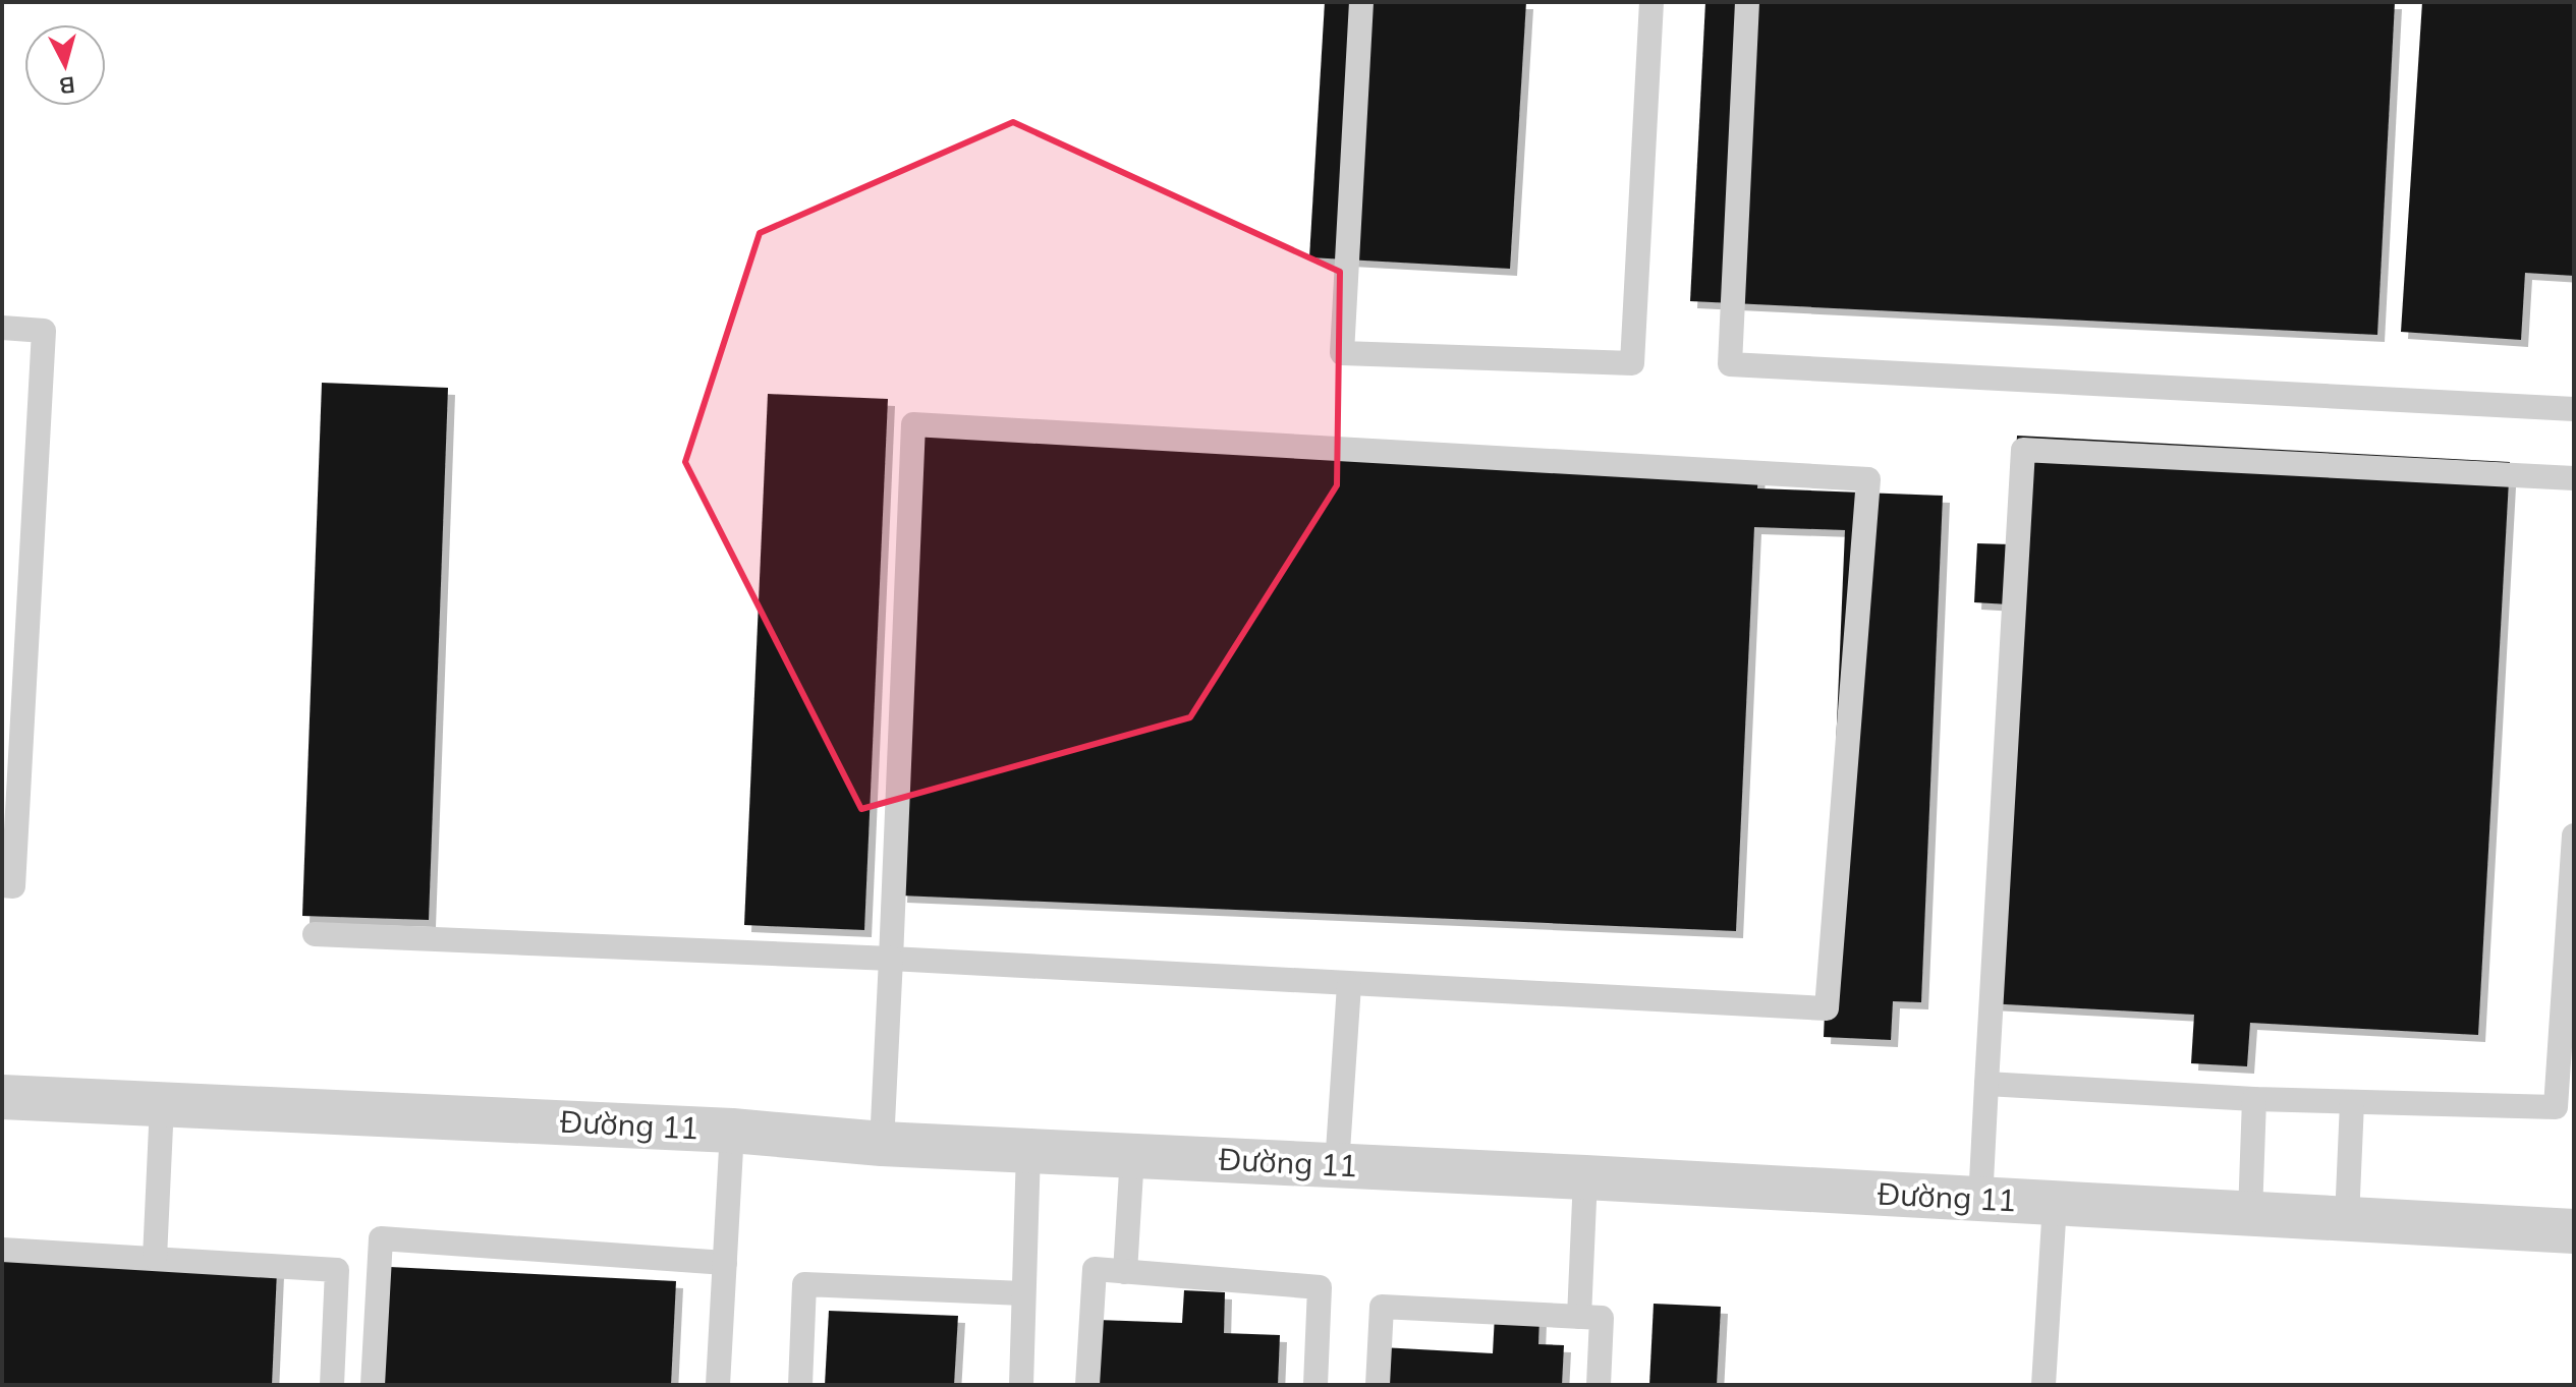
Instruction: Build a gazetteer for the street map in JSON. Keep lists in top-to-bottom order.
{
  "streets": {
    "street": ["Đường 11"]
  },
  "north": "bottom"
}
